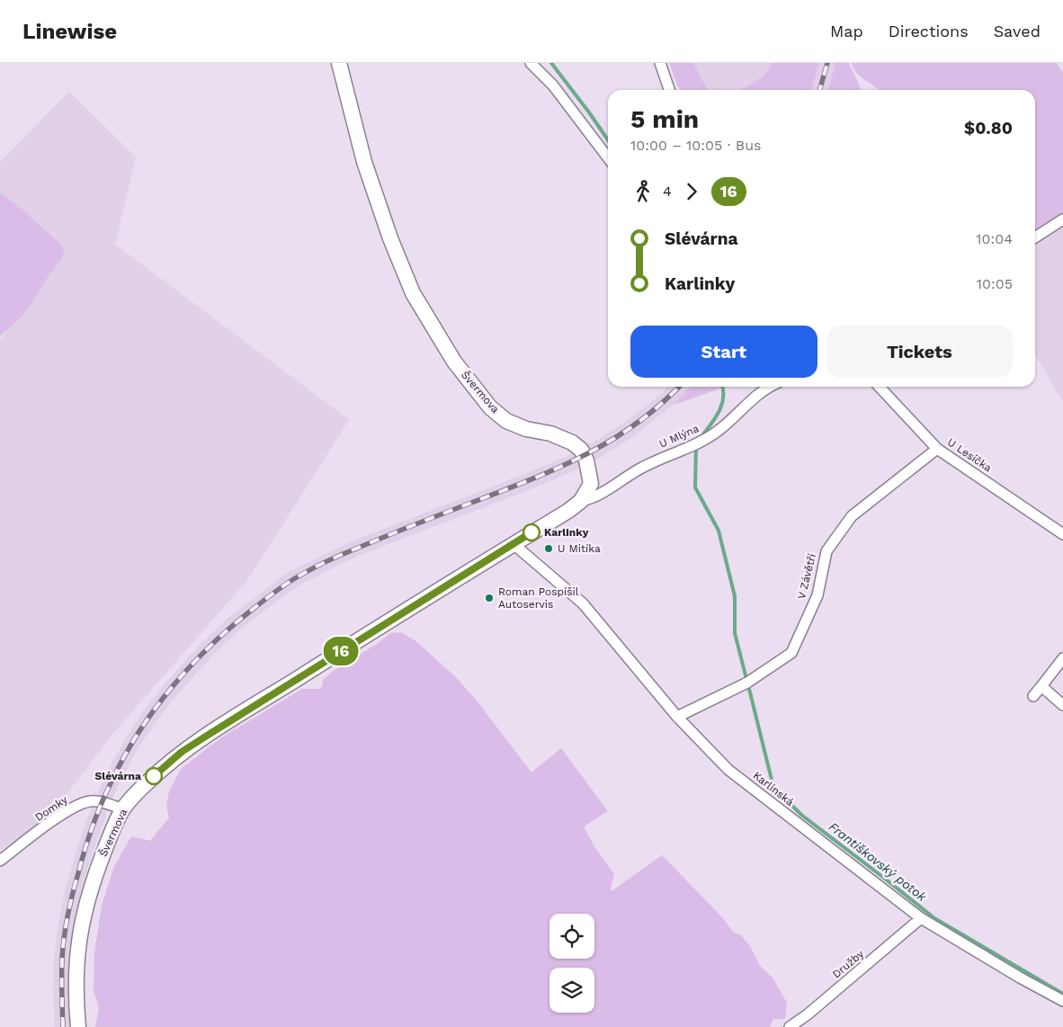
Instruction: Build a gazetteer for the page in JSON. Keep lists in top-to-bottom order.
{
  "streets": {
    "street": [
      "Švermova",
      "U Mlýna",
      "U Lesíčka",
      "V Závětří",
      "Karlinská",
      "Domky",
      "Družby"
    ]
  },
  "crossings": [
    ["Švermova", "U Mlýna"],
    ["Švermova", "Karlinská"],
    ["Švermova", "Domky"],
    ["U Lesíčka", "V Závětří"],
    ["V Závětří", "Karlinská"],
    ["Karlinská", "Družby"]
  ],
  "water": ["Františkovský potok"],
  "places": [
    "Karlinky",
    "U Mitíka",
    "Roman Pospíšil Autoservis",
    "Slévárna"
  ],
  "lines": ["bus line 16"],
  "page": {
    "header": "Linewise",
    "nav": ["Map", "Directions", "Saved"],
    "on_map": "16",
    "heading": ["5 min", "10:00 – 10:05 · Bus", "$0.80"],
    "legs": ["4", "16"],
    "list": [
      {
        "name": "Slévárna",
        "value": "10:04"
      },
      {
        "name": "Karlinky",
        "value": "10:05"
      }
    ],
    "buttons": ["Start", "Tickets"]
  }
}
